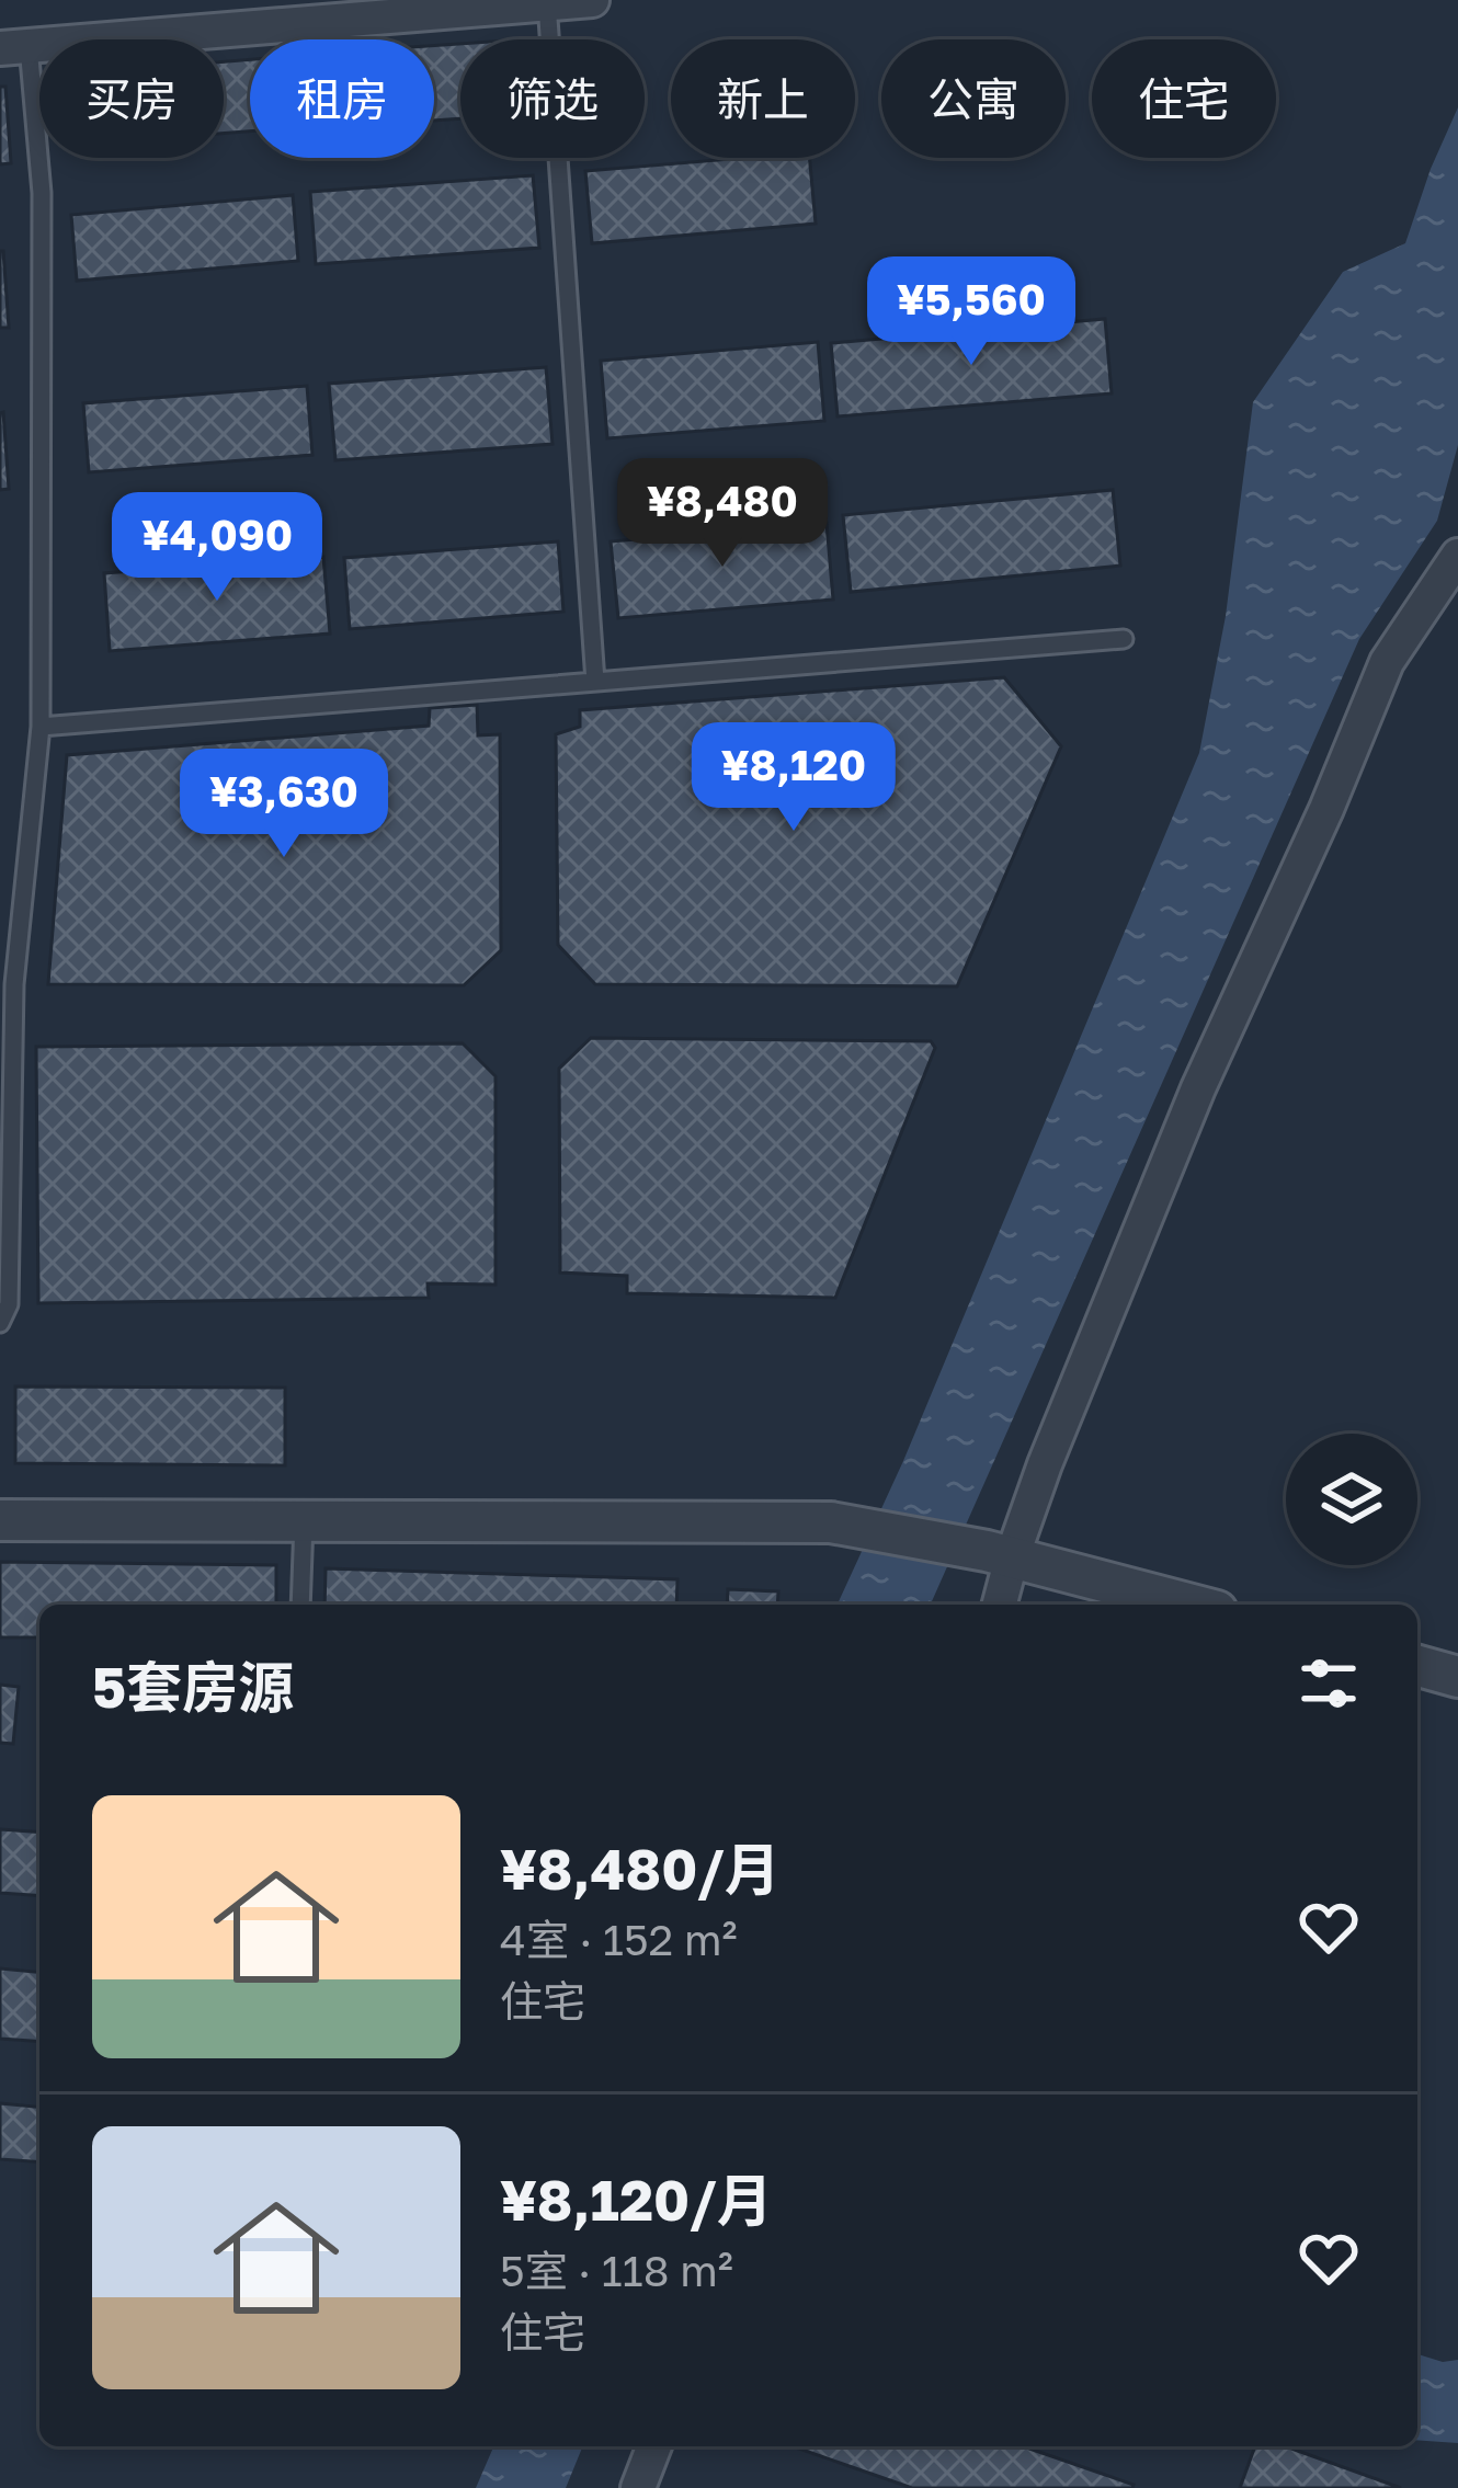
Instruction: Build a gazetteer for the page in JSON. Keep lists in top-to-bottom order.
{
  "page": {
    "chip": [
      "买房",
      "租房",
      "筛选",
      "新上",
      "公寓",
      "住宅"
    ],
    "price": [
      "¥5,560",
      "¥8,480",
      "¥4,090",
      "¥8,120",
      "¥3,630"
    ],
    "heading": "5套房源",
    "list": [
      {
        "name": "¥8,480/月",
        "note": "4室 · 152 m² · 住宅"
      },
      {
        "name": "¥8,120/月",
        "note": "5室 · 118 m² · 住宅"
      }
    ]
  }
}
